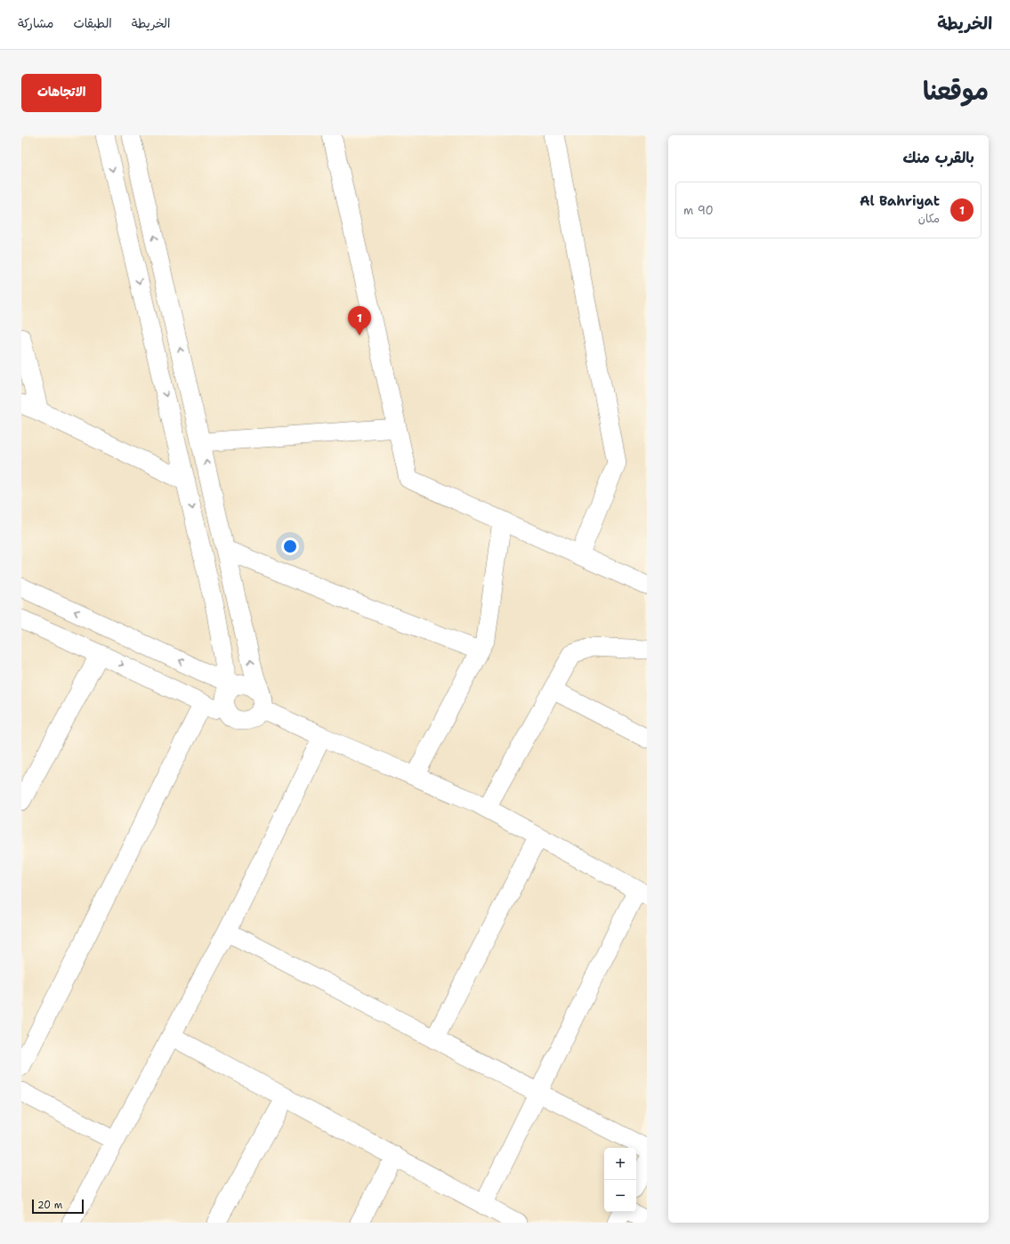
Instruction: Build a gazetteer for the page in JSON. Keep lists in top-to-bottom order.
{
  "scale_bar": "20 m",
  "page": {
    "header": "الخريطة",
    "nav": ["الخريطة", "الطبقات", "مشاركة"],
    "title": "موقعنا",
    "buttons": "الاتجاهات",
    "heading": "بالقرب منك",
    "list": [
      {
        "mark": "1",
        "name": "Al Bahriyat",
        "note": "مكان",
        "value": "90 m"
      }
    ],
    "pins": "1",
    "map_buttons": ["+", "−"],
    "scale": "20 m"
  }
}
